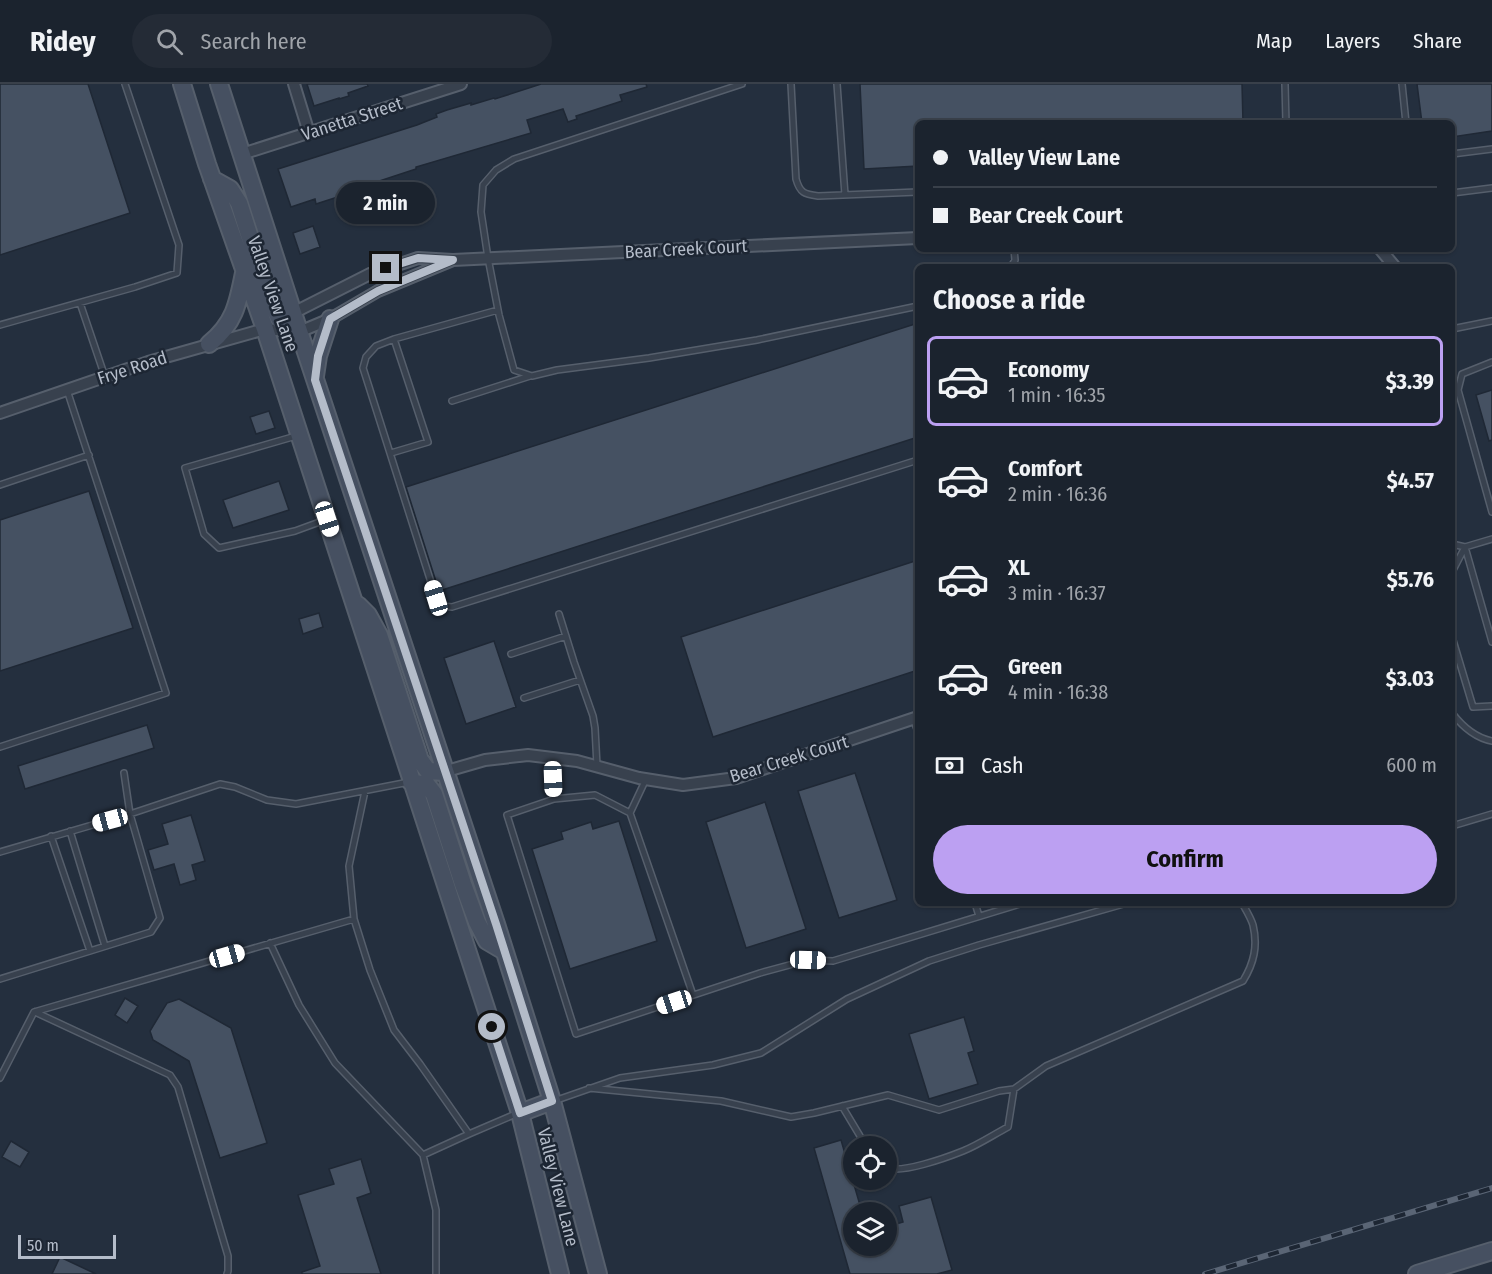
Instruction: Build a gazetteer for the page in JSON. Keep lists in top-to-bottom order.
{
  "streets": {
    "main road": ["Valley View Lane"],
    "street": ["Vanetta Street", "Bear Creek Court", "Frye Road"]
  },
  "crossings": [
    ["Vanetta Street", "Valley View Lane"],
    ["Bear Creek Court", "Valley View Lane"],
    ["Bear Creek Court", "Frye Road"],
    ["Valley View Lane", "Frye Road"]
  ],
  "scale_bar": "50 m",
  "page": {
    "header": "Ridey",
    "search": "Search here",
    "nav": ["Map", "Layers", "Share"],
    "banner": ["Valley View Lane", "Bear Creek Court"],
    "bubble": "2 min",
    "heading": "Choose a ride",
    "list": [
      {
        "name": "Economy",
        "note": "1 min · 16:35",
        "value": "$3.39"
      },
      {
        "name": "Comfort",
        "note": "2 min · 16:36",
        "value": "$4.57"
      },
      {
        "name": "XL",
        "note": "3 min · 16:37",
        "value": "$5.76"
      },
      {
        "name": "Green",
        "note": "4 min · 16:38",
        "value": "$3.03"
      }
    ],
    "pay": ["Cash", "600 m"],
    "buttons": "Confirm",
    "scale": "50 m"
  }
}
